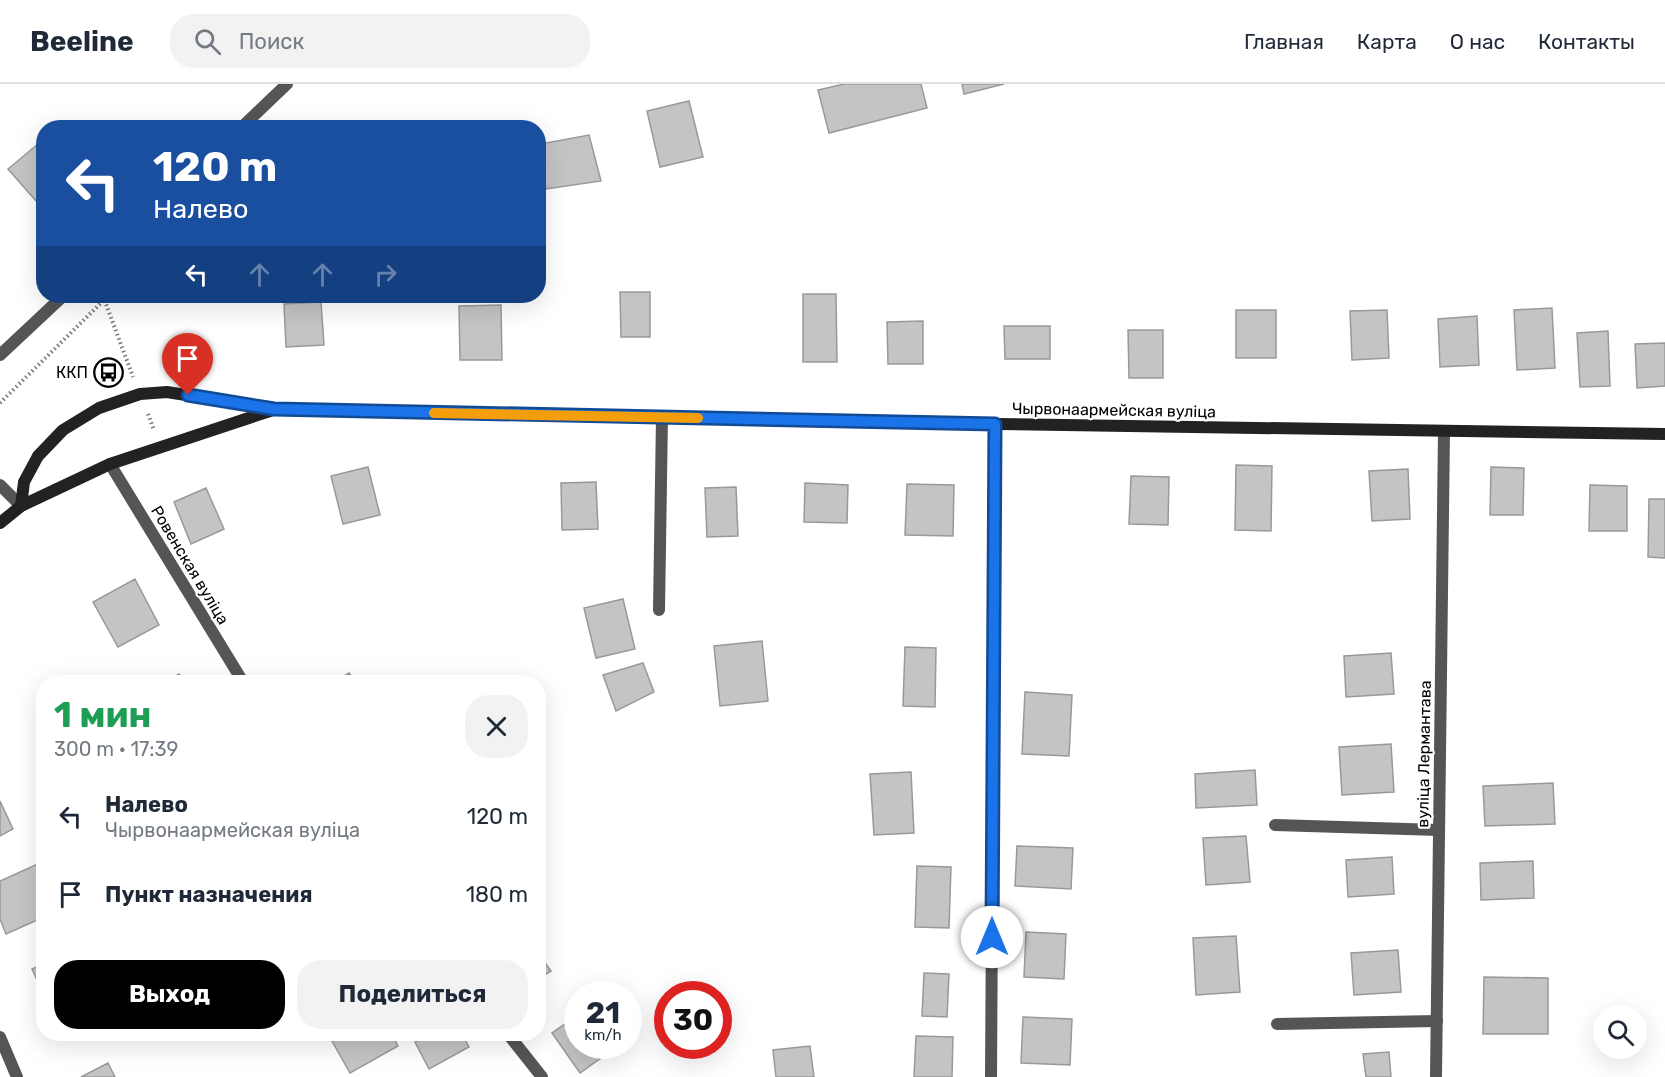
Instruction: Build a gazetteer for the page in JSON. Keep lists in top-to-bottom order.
{
  "streets": {
    "main road": ["Чырвонаармейская вуліца"],
    "street": ["Ровенская вуліца", "вуліца Лермантава"]
  },
  "crossings": [
    ["Чырвонаармейская вуліца", "Ровенская вуліца"],
    ["Чырвонаармейская вуліца", "вуліца Лермантава"]
  ],
  "places": {
    "bus stop": ["ККП"]
  },
  "page": {
    "header": "Beeline",
    "search": "Поиск",
    "nav": [
      "Главная",
      "Карта",
      "О нас",
      "Контакты"
    ],
    "turn": ["120 m", "Налево"],
    "heading": ["1 мин", "300 m · 17:39"],
    "list": [
      {
        "name": "Налево",
        "note": "Чырвонаармейская вуліца",
        "value": "120 m"
      },
      {
        "name": "Пункт назначения",
        "value": "180 m"
      }
    ],
    "buttons": ["Выход", "Поделиться"],
    "speed": "21 km/h",
    "limit": "30"
  }
}
